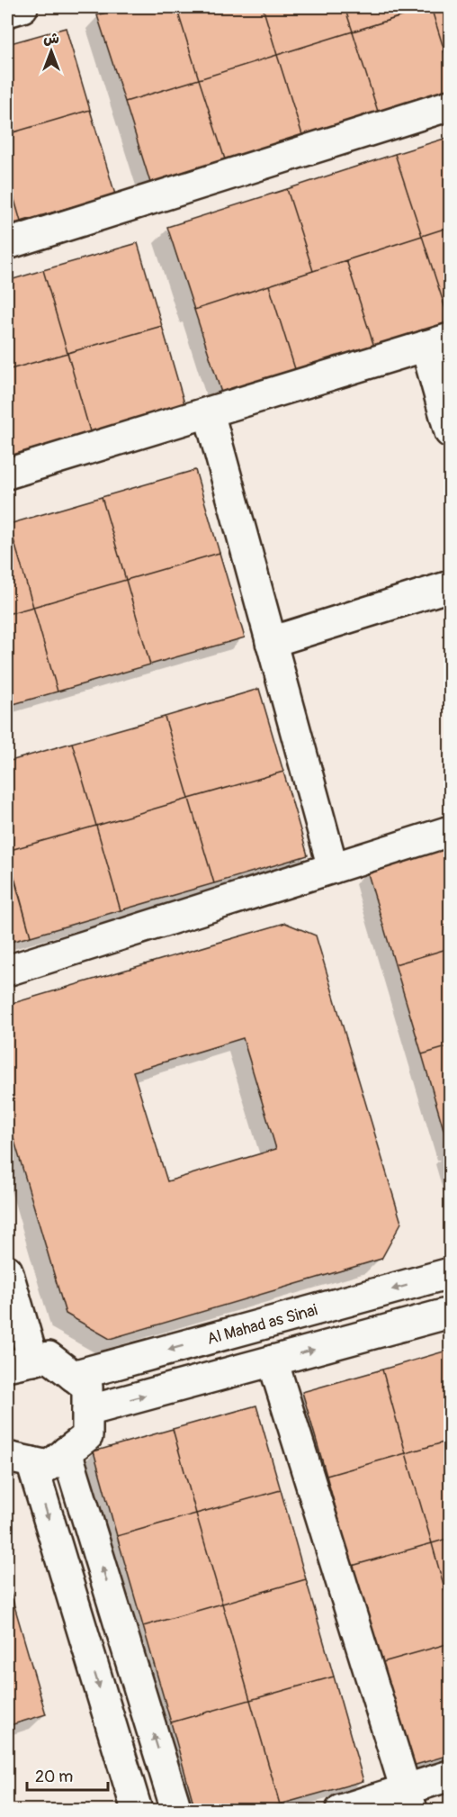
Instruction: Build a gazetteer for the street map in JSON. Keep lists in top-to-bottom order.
{
  "streets": {
    "street": ["Al Mahad as Sinai"]
  },
  "scale_bar": "20 m",
  "north": "top"
}
